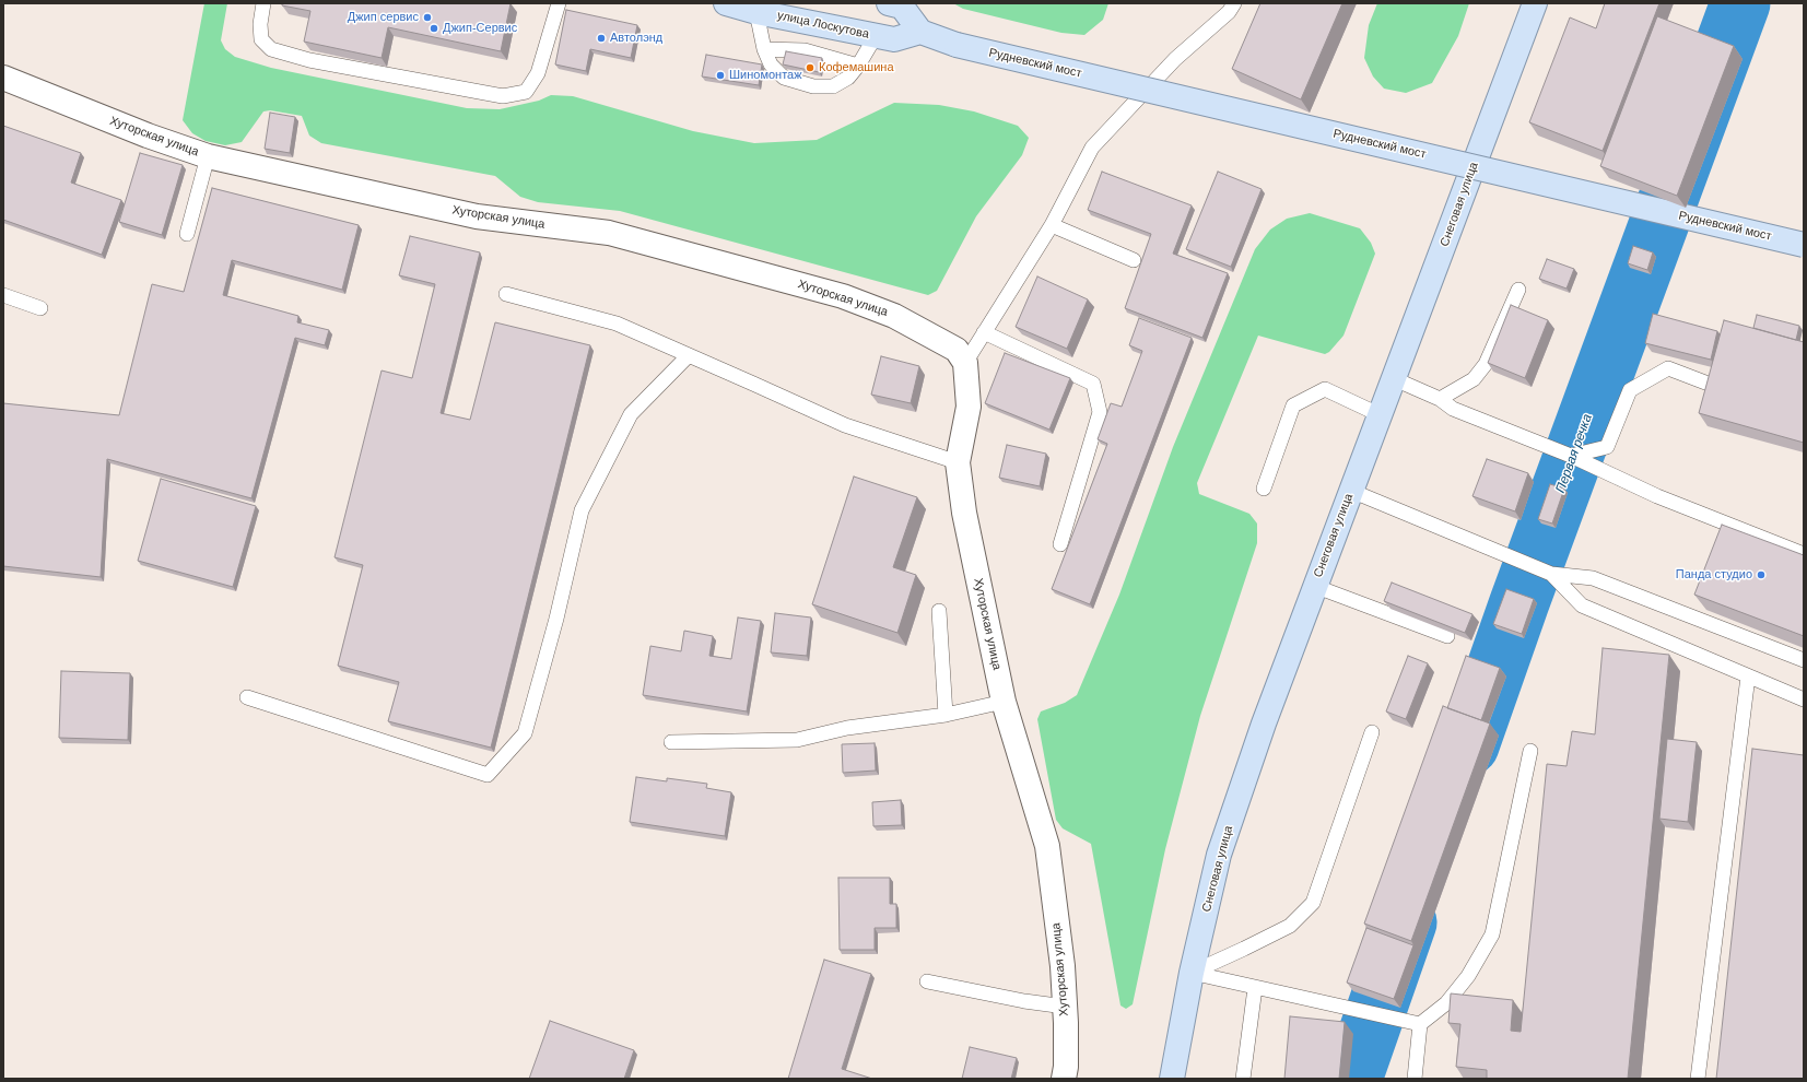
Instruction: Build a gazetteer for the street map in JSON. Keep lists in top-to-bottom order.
{
  "streets": {
    "main road": ["улица Лоскутова", "Рудневский мост", "Снеговая улица"],
    "street": ["Хуторская улица"]
  },
  "crossings": [
    ["улица Лоскутова", "Рудневский мост"]
  ],
  "water": ["Первая речка"],
  "places": [
    "Джип сервис",
    "Джип-Сервис",
    "Автолэнд",
    "Кофемашина",
    "Шиномонтаж",
    "Панда студио"
  ]
}
